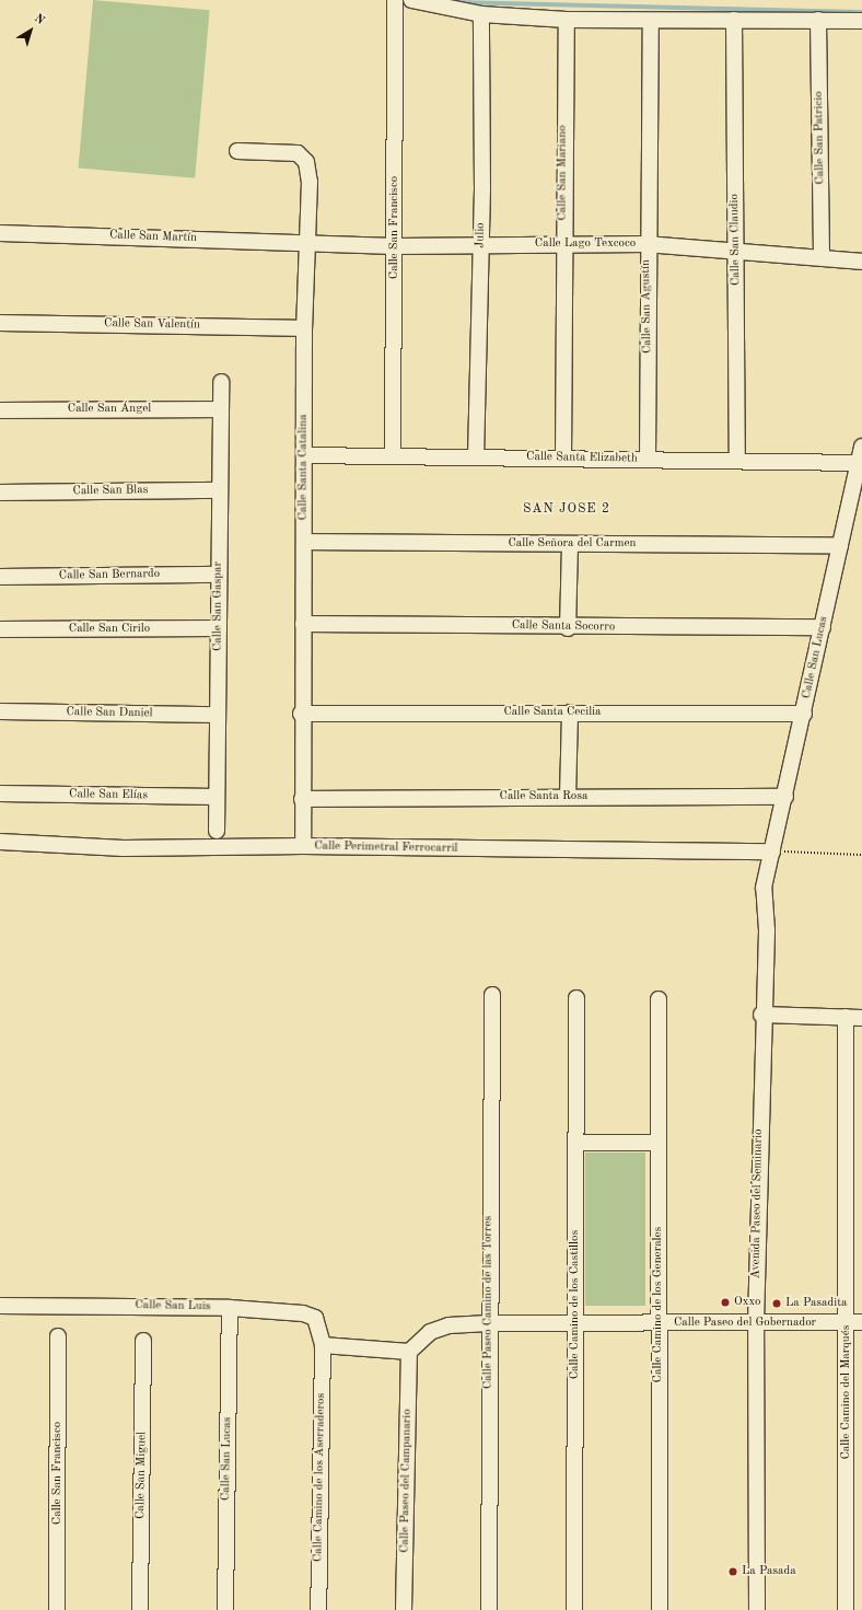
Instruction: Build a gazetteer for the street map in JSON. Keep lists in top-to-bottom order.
{
  "streets": {
    "street": [
      "Calle San Patricio",
      "Calle San Mariano",
      "Calle San Francisco",
      "Julio",
      "Calle San Martín",
      "Calle San Claudio",
      "Calle Lago Texcoco",
      "Calle San Agustín",
      "Calle San Valentín",
      "Calle San Ángel",
      "Calle Santa Elizabeth",
      "Calle Santa Catalina",
      "Calle San Blas",
      "Calle Señora del Carmen",
      "Calle San Bernardo",
      "Calle San Gaspar",
      "Calle Santa Socorro",
      "Calle San Cirilo",
      "Calle San Lucas",
      "Calle Santa Cecilia",
      "Calle San Daniel",
      "Calle San Elías",
      "Calle Santa Rosa",
      "Calle Perimetral Ferrocarril",
      "Avenida Paseo del Seminario",
      "Calle Paseo Camino de las Torres",
      "Calle Camino de los Castillos",
      "Calle Camino de los Generales",
      "Calle San Luis",
      "Calle Paseo del Gobernador",
      "Calle Camino del Marqués",
      "Calle San Miguel",
      "Calle Camino de los Aserraderos",
      "Calle Paseo del Campanario"
    ]
  },
  "crossings": [
    ["Calle San Patricio", "Calle Lago Texcoco"],
    ["Calle San Mariano", "Calle Lago Texcoco"],
    ["Calle San Mariano", "Calle Santa Elizabeth"],
    ["Calle San Francisco", "Calle Lago Texcoco"],
    ["Calle San Francisco", "Calle Santa Elizabeth"],
    ["Julio", "Calle Lago Texcoco"],
    ["Julio", "Calle Santa Elizabeth"],
    ["Calle San Martín", "Calle Lago Texcoco"],
    ["Calle San Martín", "Calle Santa Catalina"],
    ["Calle San Claudio", "Calle Lago Texcoco"],
    ["Calle San Claudio", "Calle Santa Elizabeth"],
    ["Calle Lago Texcoco", "Calle San Agustín"],
    ["Calle Lago Texcoco", "Calle Santa Catalina"],
    ["Calle San Agustín", "Calle Santa Elizabeth"],
    ["Calle San Valentín", "Calle Santa Catalina"],
    ["Calle San Ángel", "Calle San Gaspar"],
    ["Calle Santa Elizabeth", "Calle Santa Catalina"],
    ["Calle Santa Elizabeth", "Calle San Lucas"],
    ["Calle Santa Catalina", "Calle Señora del Carmen"],
    ["Calle Santa Catalina", "Calle Santa Socorro"],
    ["Calle Santa Catalina", "Calle Santa Cecilia"],
    ["Calle Santa Catalina", "Calle Santa Rosa"],
    ["Calle Santa Catalina", "Calle Perimetral Ferrocarril"],
    ["Calle San Blas", "Calle San Gaspar"],
    ["Calle Señora del Carmen", "Calle San Lucas"],
    ["Calle San Bernardo", "Calle San Gaspar"],
    ["Calle San Gaspar", "Calle San Cirilo"],
    ["Calle San Gaspar", "Calle San Daniel"],
    ["Calle San Gaspar", "Calle San Elías"],
    ["Calle Santa Socorro", "Calle San Lucas"],
    ["Calle San Lucas", "Calle Santa Cecilia"],
    ["Calle San Lucas", "Calle Santa Rosa"],
    ["Calle San Lucas", "Calle Perimetral Ferrocarril"],
    ["Calle San Lucas", "Avenida Paseo del Seminario"],
    ["Calle San Lucas", "Calle San Luis"],
    ["Calle Perimetral Ferrocarril", "Avenida Paseo del Seminario"],
    ["Avenida Paseo del Seminario", "Calle Paseo del Gobernador"],
    ["Calle Paseo Camino de las Torres", "Calle Paseo del Gobernador"],
    ["Calle Camino de los Castillos", "Calle Paseo del Gobernador"],
    ["Calle Camino de los Generales", "Calle Paseo del Gobernador"],
    ["Calle San Luis", "Calle Camino de los Aserraderos"],
    ["Calle Paseo del Gobernador", "Calle Camino del Marqués"],
    ["Calle Paseo del Gobernador", "Calle Paseo del Campanario"]
  ],
  "districts": ["SAN JOSE 2"],
  "places": ["Oxxo", "La Pasadita", "La Pasada"],
  "north": "top right"
}
